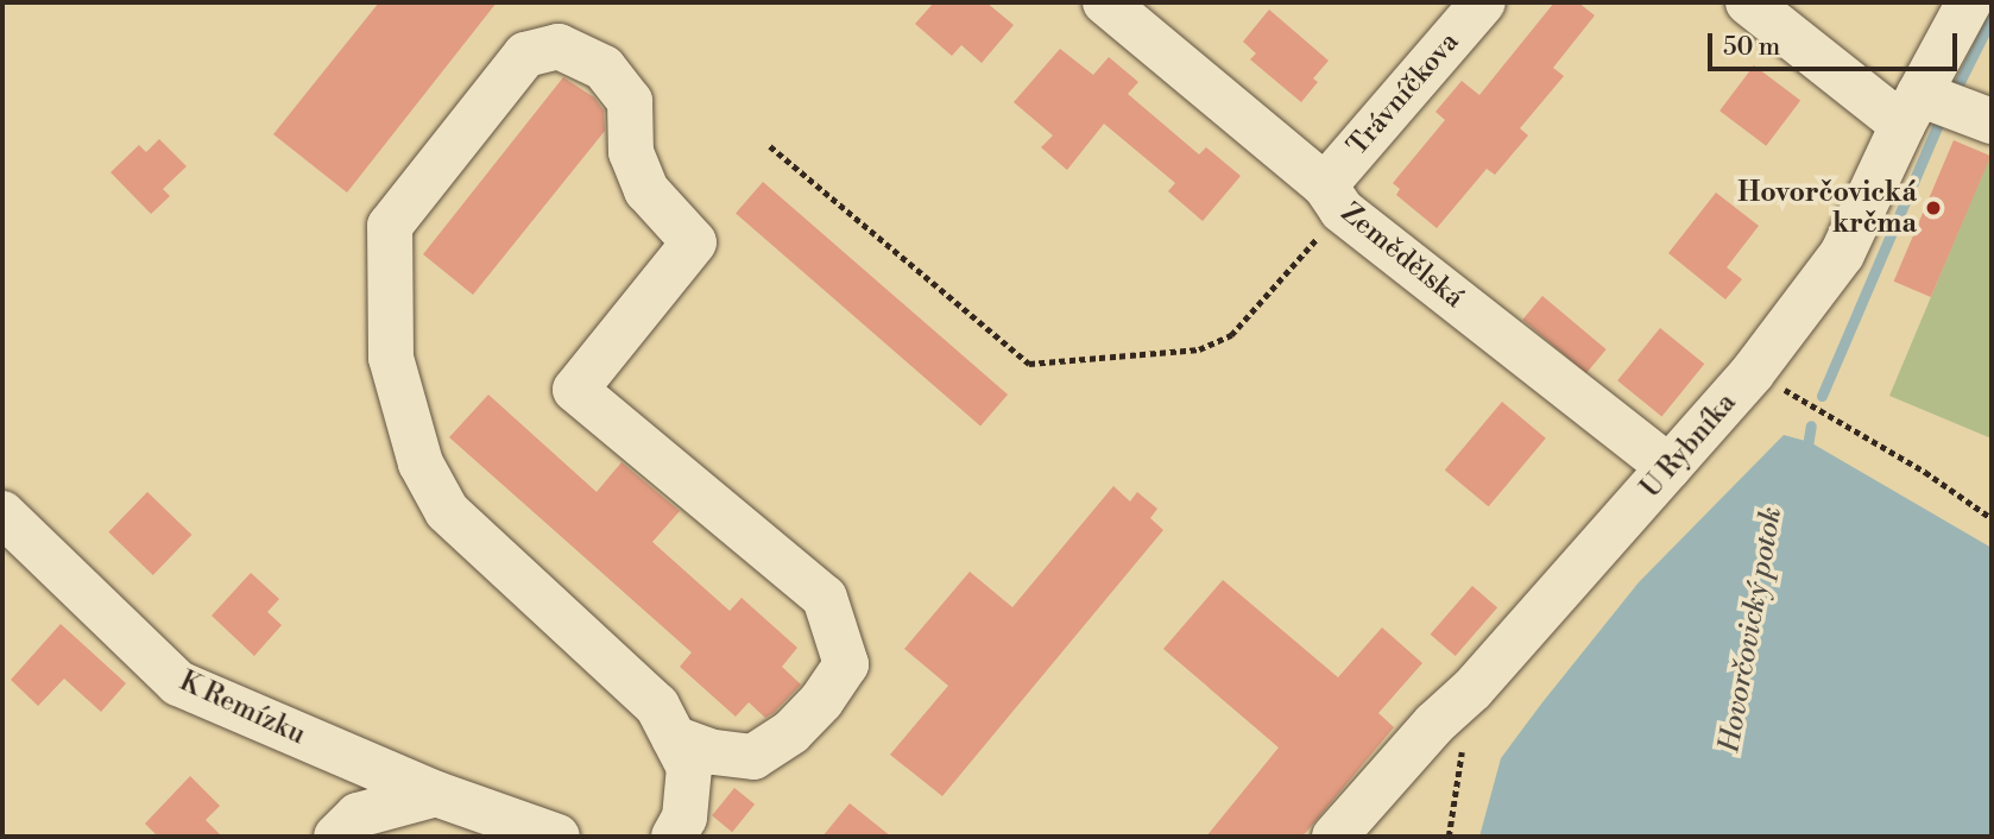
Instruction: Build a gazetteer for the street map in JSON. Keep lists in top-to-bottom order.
{
  "streets": {
    "street": [
      "Trávníčkova",
      "Zemědělská",
      "U Rybníka",
      "K Remízku"
    ]
  },
  "crossings": [
    ["Trávníčkova", "Zemědělská"],
    ["Zemědělská", "U Rybníka"]
  ],
  "water": ["Hovorčovický potok"],
  "places": ["Hovorčovická krčma"],
  "scale_bar": "50 m"
}
